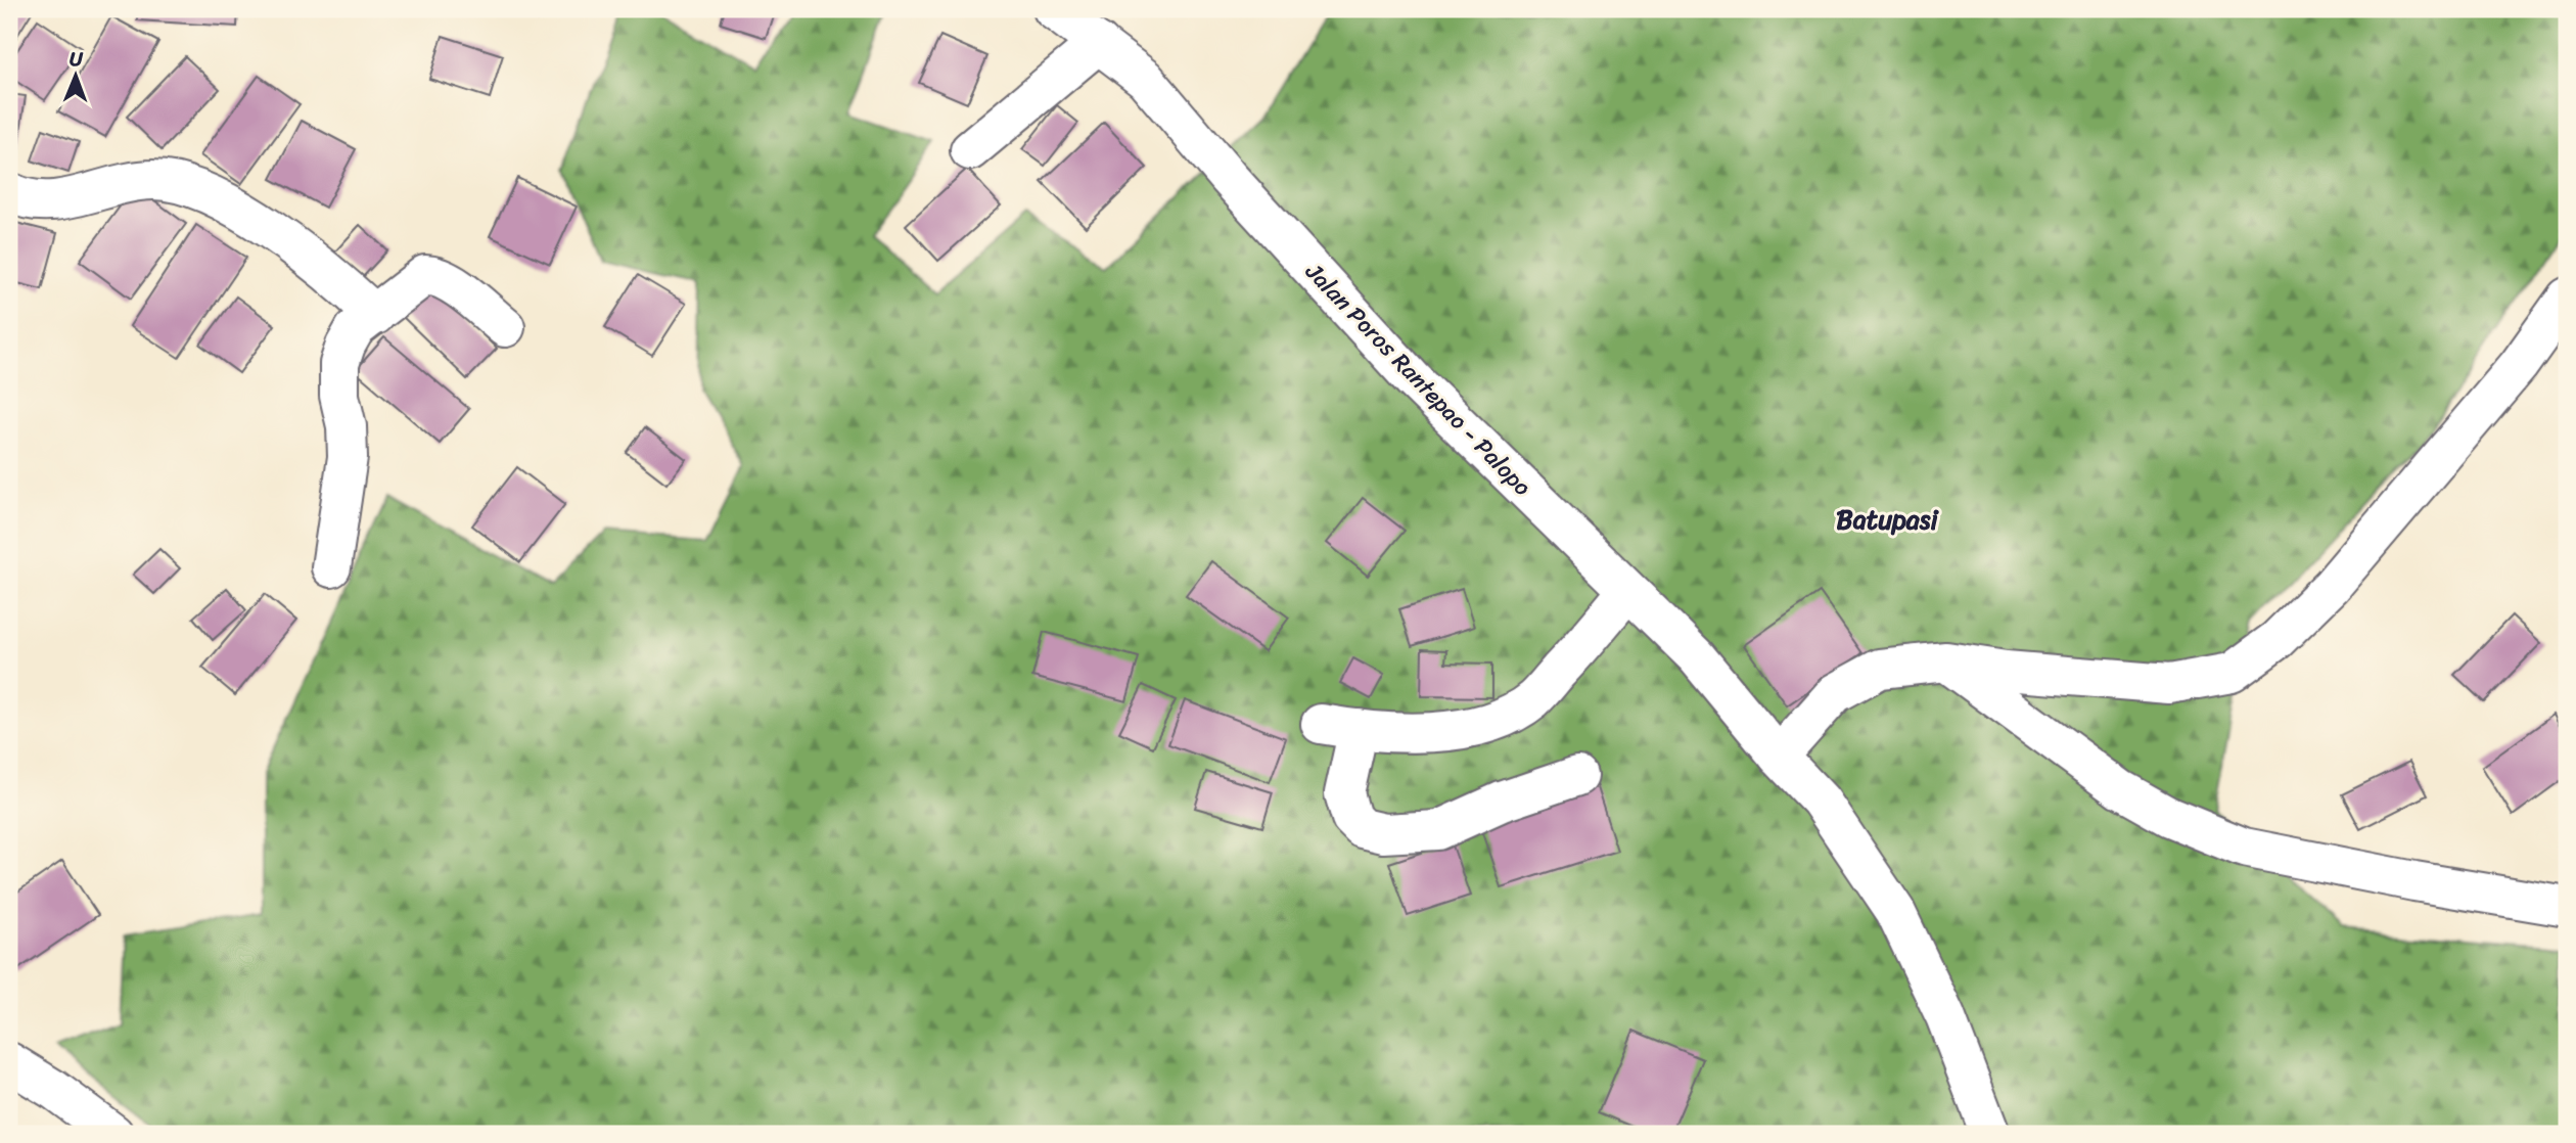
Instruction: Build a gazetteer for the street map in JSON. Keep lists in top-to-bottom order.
{
  "streets": {
    "main road": ["Jalan Poros Rantepao - Palopo"]
  },
  "districts": ["Batupasi"],
  "north": "top"
}
